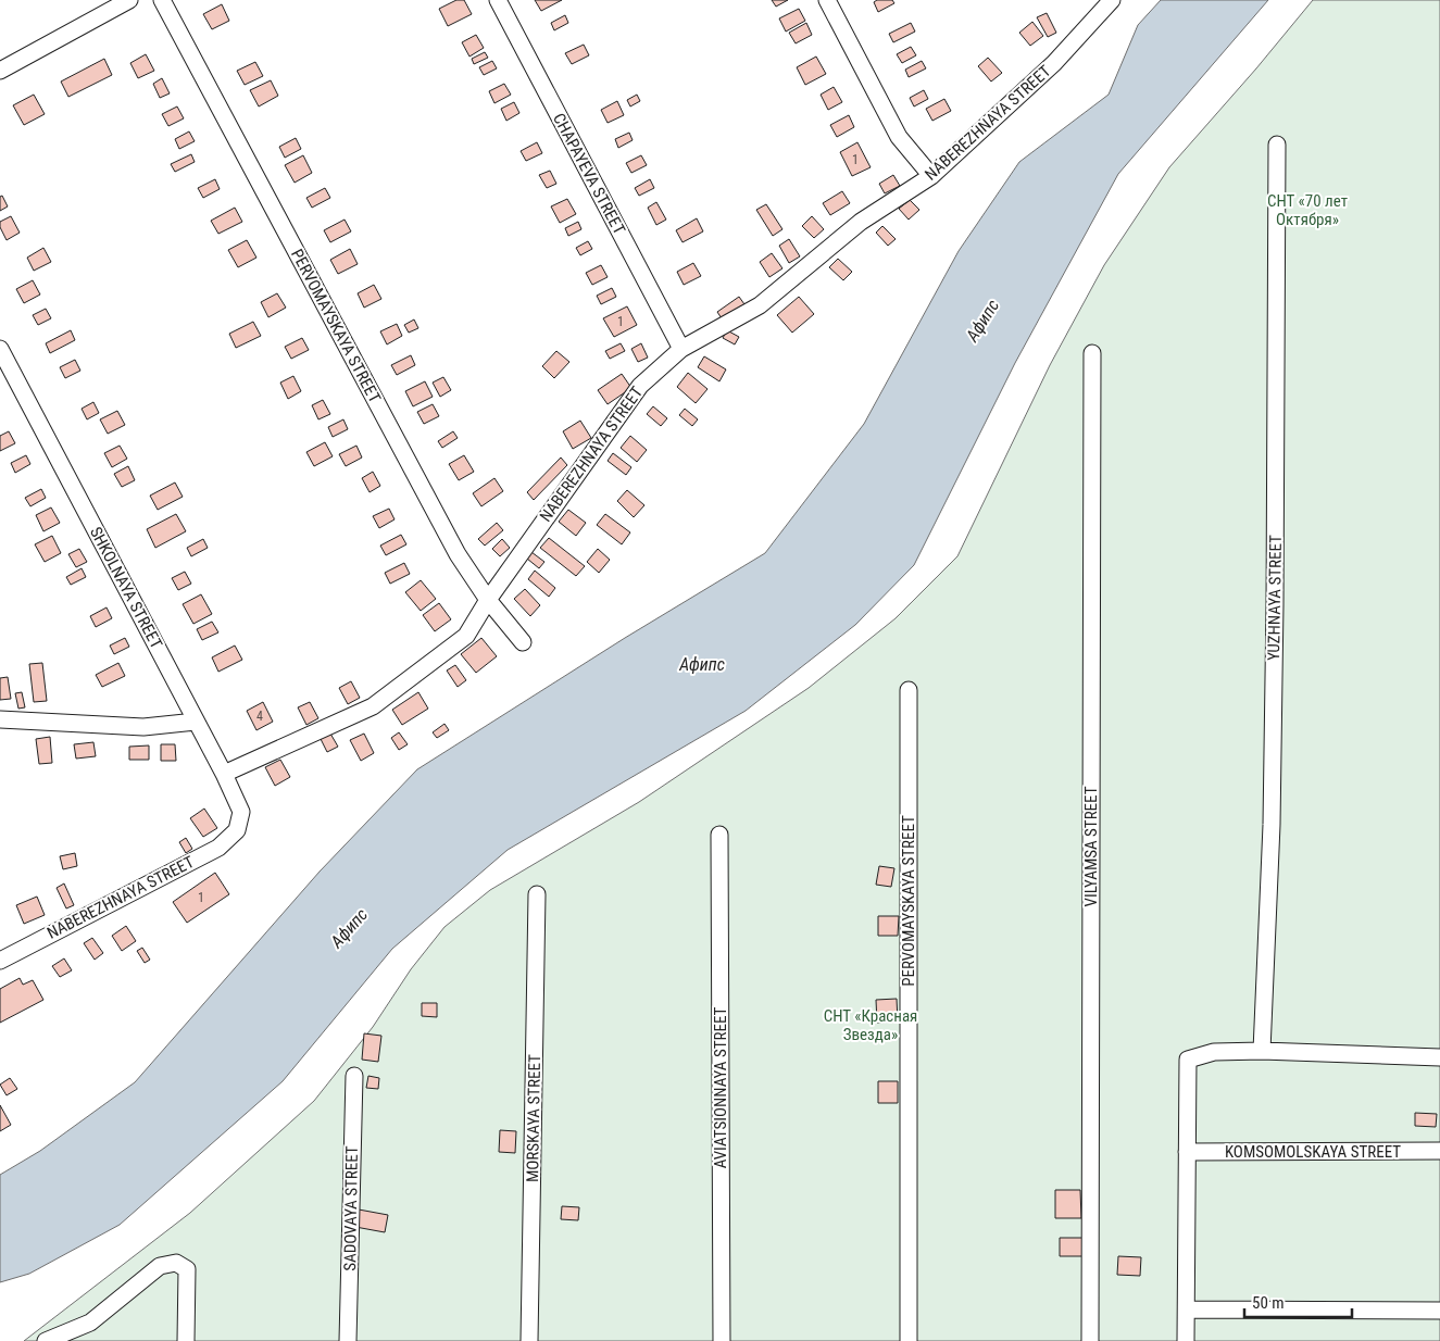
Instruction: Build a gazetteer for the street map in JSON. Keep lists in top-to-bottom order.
{
  "streets": {
    "street": [
      "NABEREZHNAYA STREET",
      "CHAPAYEVA STREET",
      "PERVOMAYSKAYA STREET",
      "SHKOLNAYA STREET",
      "YUZHNAYA STREET",
      "VILYAMSA STREET",
      "AVIATSIONNAYA STREET",
      "MORSKAYA STREET",
      "KOMSOMOLSKAYA STREET",
      "SADOVAYA STREET"
    ]
  },
  "crossings": [
    ["NABEREZHNAYA STREET", "CHAPAYEVA STREET"],
    ["NABEREZHNAYA STREET", "PERVOMAYSKAYA STREET"],
    ["NABEREZHNAYA STREET", "SHKOLNAYA STREET"]
  ],
  "water": ["Афипс"],
  "parks": ["СНТ «70 лет Октября»", "СНТ «Красная Звезда»"],
  "house_numbers": [
    "1",
    "1",
    "4",
    "1"
  ],
  "scale_bar": "50 m"
}
